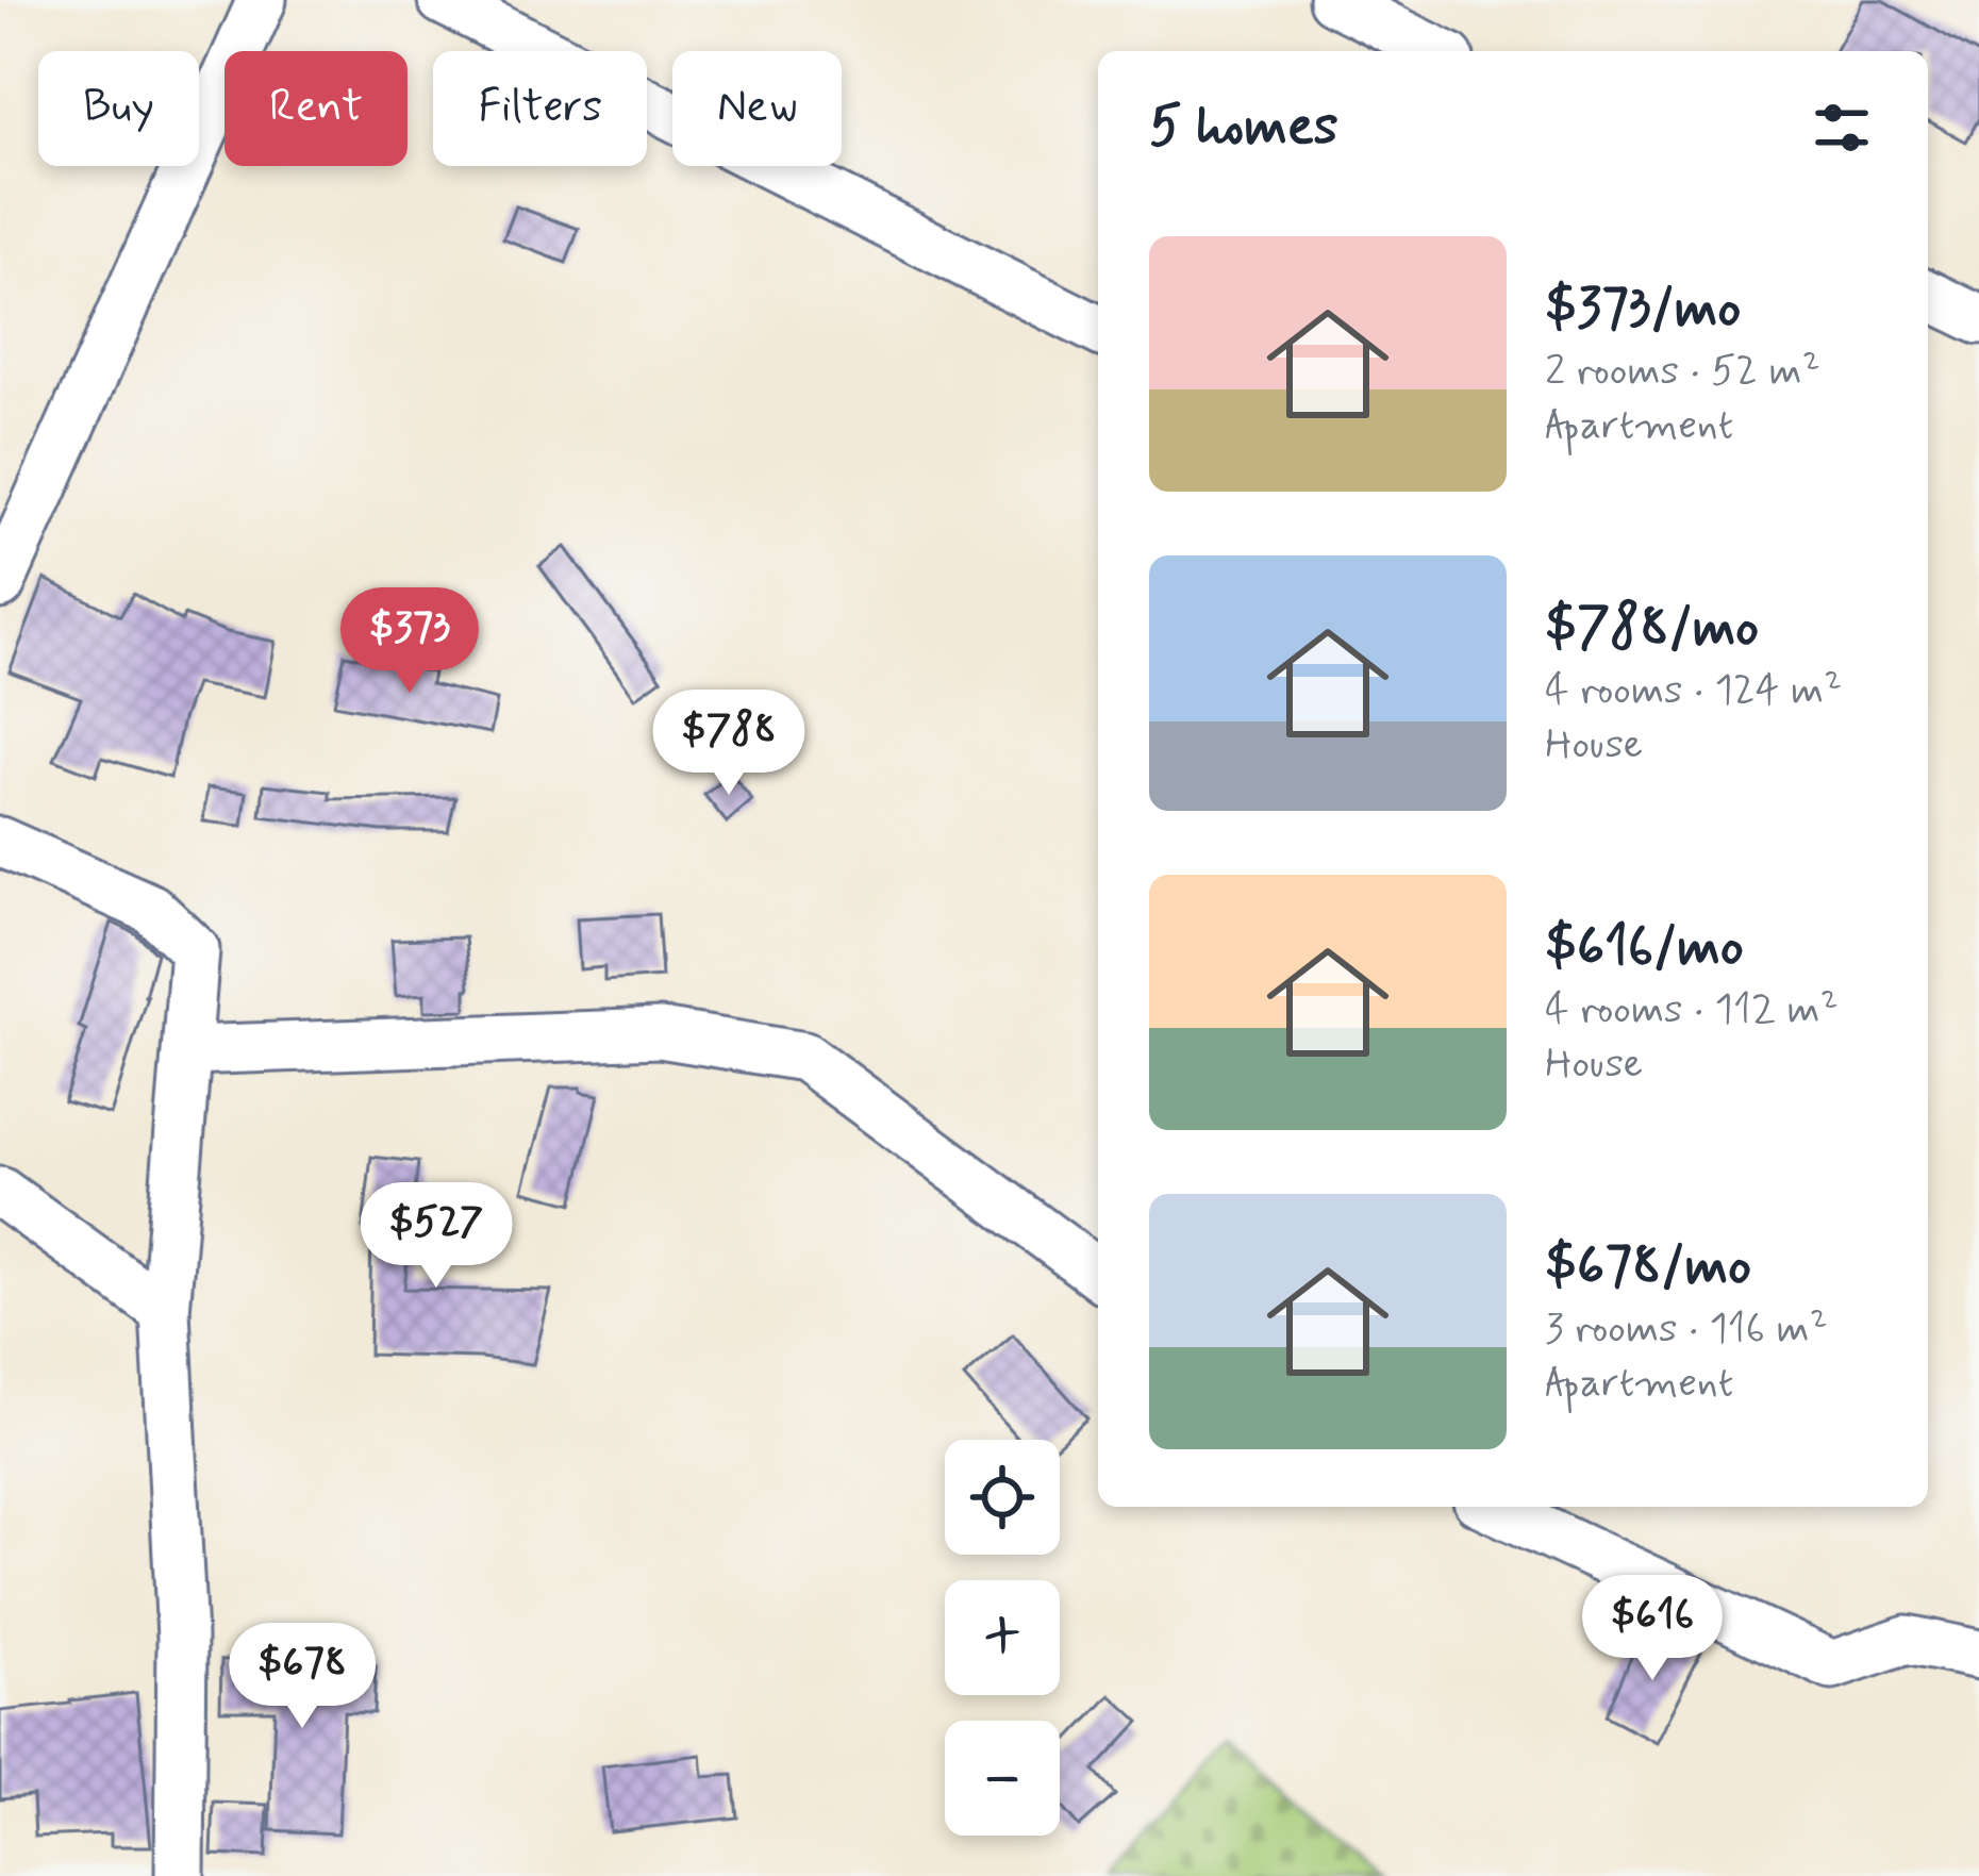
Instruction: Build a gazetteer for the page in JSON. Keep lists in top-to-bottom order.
{
  "page": {
    "chip": [
      "Buy",
      "Rent",
      "Filters",
      "New"
    ],
    "heading": "5 homes",
    "list": [
      {
        "name": "$373/mo",
        "note": "2 rooms · 52 m² · Apartment"
      },
      {
        "name": "$788/mo",
        "note": "4 rooms · 124 m² · House"
      },
      {
        "name": "$616/mo",
        "note": "4 rooms · 112 m² · House"
      },
      {
        "name": "$678/mo",
        "note": "3 rooms · 116 m² · Apartment"
      }
    ],
    "price": [
      "$373",
      "$788",
      "$527",
      "$616",
      "$678"
    ],
    "map_buttons": ["+", "−"]
  }
}
